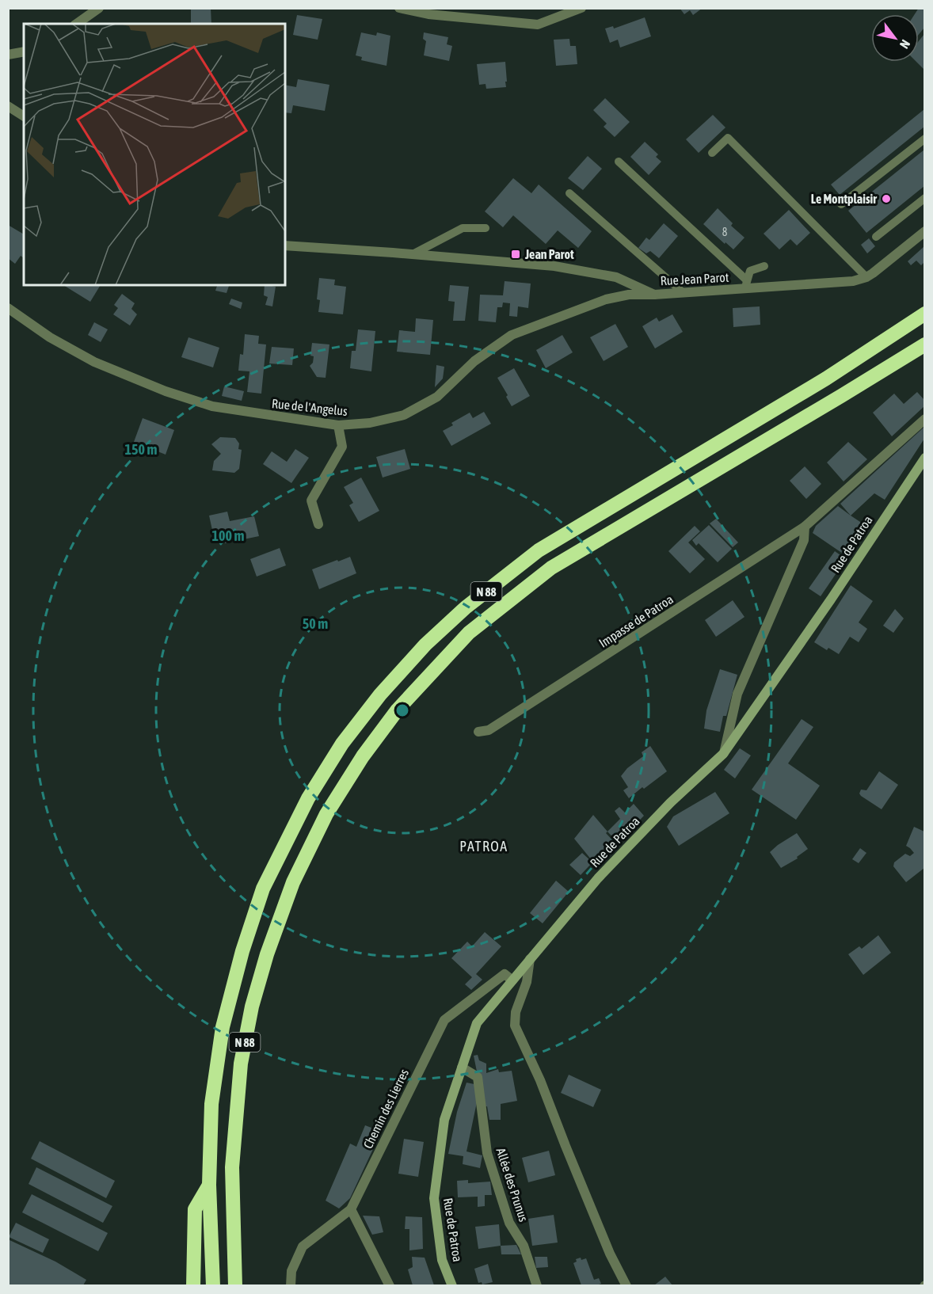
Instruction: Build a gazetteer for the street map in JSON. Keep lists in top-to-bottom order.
{
  "streets": {
    "highway": ["N 88"],
    "street": [
      "Rue Jean Parot",
      "Rue de l'Angelus",
      "Rue de Patroa",
      "Impasse de Patroa",
      "Chemin des Lierres",
      "Allée des Prunus"
    ]
  },
  "crossings": [
    ["Rue Jean Parot", "Rue de l'Angelus"],
    ["Rue de Patroa", "Chemin des Lierres"],
    ["Rue de Patroa", "Allée des Prunus"]
  ],
  "districts": ["PATROA"],
  "places": {
    "other": ["Le Montplaisir"],
    "transit": ["Jean Parot"]
  },
  "house_numbers": ["8"],
  "north": "bottom right",
  "rings": ["150 m", "100 m", "50 m"]
}
